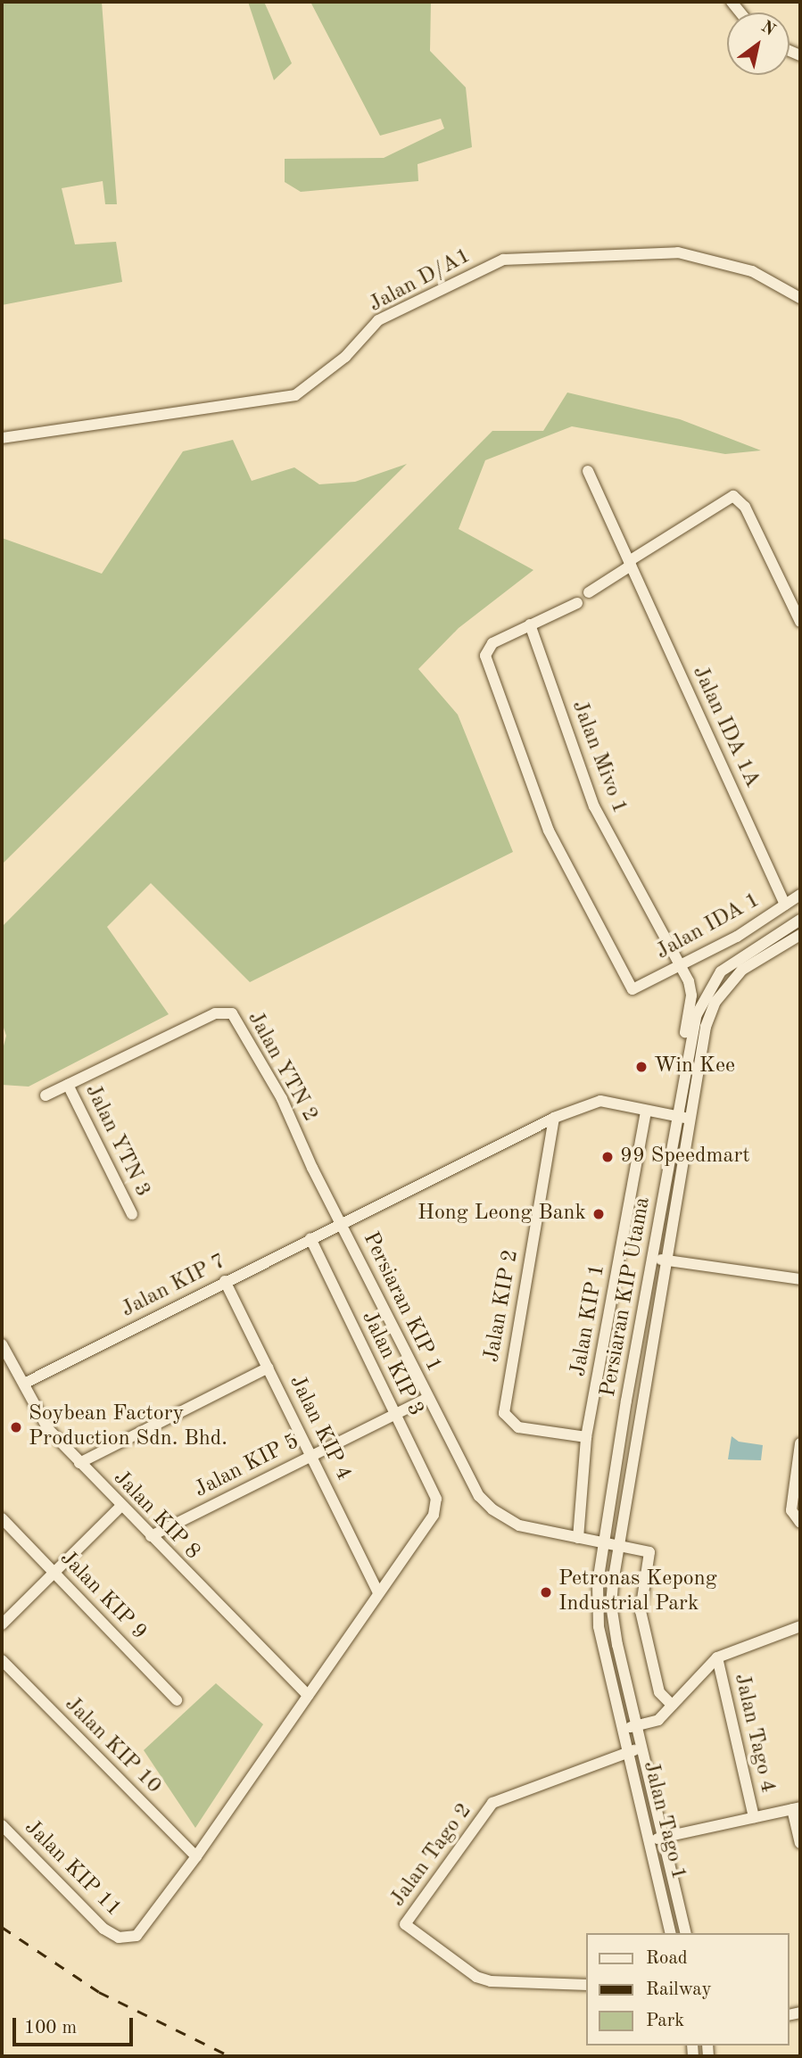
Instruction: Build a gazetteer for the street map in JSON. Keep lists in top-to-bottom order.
{
  "streets": {
    "street": [
      "Jalan D/A1",
      "Jalan IDA 1A",
      "Jalan Mivo 1",
      "Jalan IDA 1",
      "Jalan YTN 2",
      "Jalan YTN 3",
      "Jalan KIP 7",
      "Persiaran KIP Utama",
      "Persiaran KIP 1",
      "Jalan KIP 2",
      "Jalan KIP 1",
      "Jalan KIP 3",
      "Jalan KIP 4",
      "Jalan KIP 5",
      "Jalan KIP 8",
      "Jalan KIP 9",
      "Jalan Tago 4",
      "Jalan KIP 10",
      "Jalan Tago 1",
      "Jalan Tago 2",
      "Jalan KIP 11"
    ]
  },
  "crossings": [
    ["Jalan IDA 1A", "Jalan IDA 1"],
    ["Jalan Mivo 1", "Jalan IDA 1"],
    ["Jalan Mivo 1", "Persiaran KIP Utama"],
    ["Jalan Mivo 1", "Persiaran KIP 1"],
    ["Jalan YTN 2", "Jalan YTN 3"],
    ["Jalan YTN 2", "Jalan KIP 7"],
    ["Jalan YTN 2", "Persiaran KIP 1"],
    ["Jalan KIP 7", "Persiaran KIP 1"],
    ["Jalan KIP 7", "Jalan KIP 3"],
    ["Jalan KIP 7", "Jalan KIP 4"],
    ["Jalan KIP 7", "Jalan KIP 8"],
    ["Persiaran KIP Utama", "Persiaran KIP 1"],
    ["Persiaran KIP Utama", "Jalan Tago 1"],
    ["Persiaran KIP 1", "Jalan KIP 2"],
    ["Persiaran KIP 1", "Jalan KIP 1"],
    ["Persiaran KIP 1", "Jalan KIP 5"],
    ["Jalan KIP 2", "Jalan KIP 1"],
    ["Jalan KIP 3", "Jalan KIP 4"],
    ["Jalan KIP 3", "Jalan KIP 5"],
    ["Jalan KIP 4", "Jalan KIP 5"],
    ["Jalan KIP 5", "Jalan KIP 8"],
    ["Jalan KIP 10", "Jalan KIP 11"],
    ["Jalan Tago 1", "Jalan Tago 2"]
  ],
  "places": [
    "Win Kee",
    "99 Speedmart",
    "Hong Leong Bank",
    "Soybean Factory Production Sdn. Bhd.",
    "Petronas Kepong Industrial Park"
  ],
  "legend": ["Road", "Railway", "Park"],
  "scale_bar": "100 m",
  "north": "top right"
}
